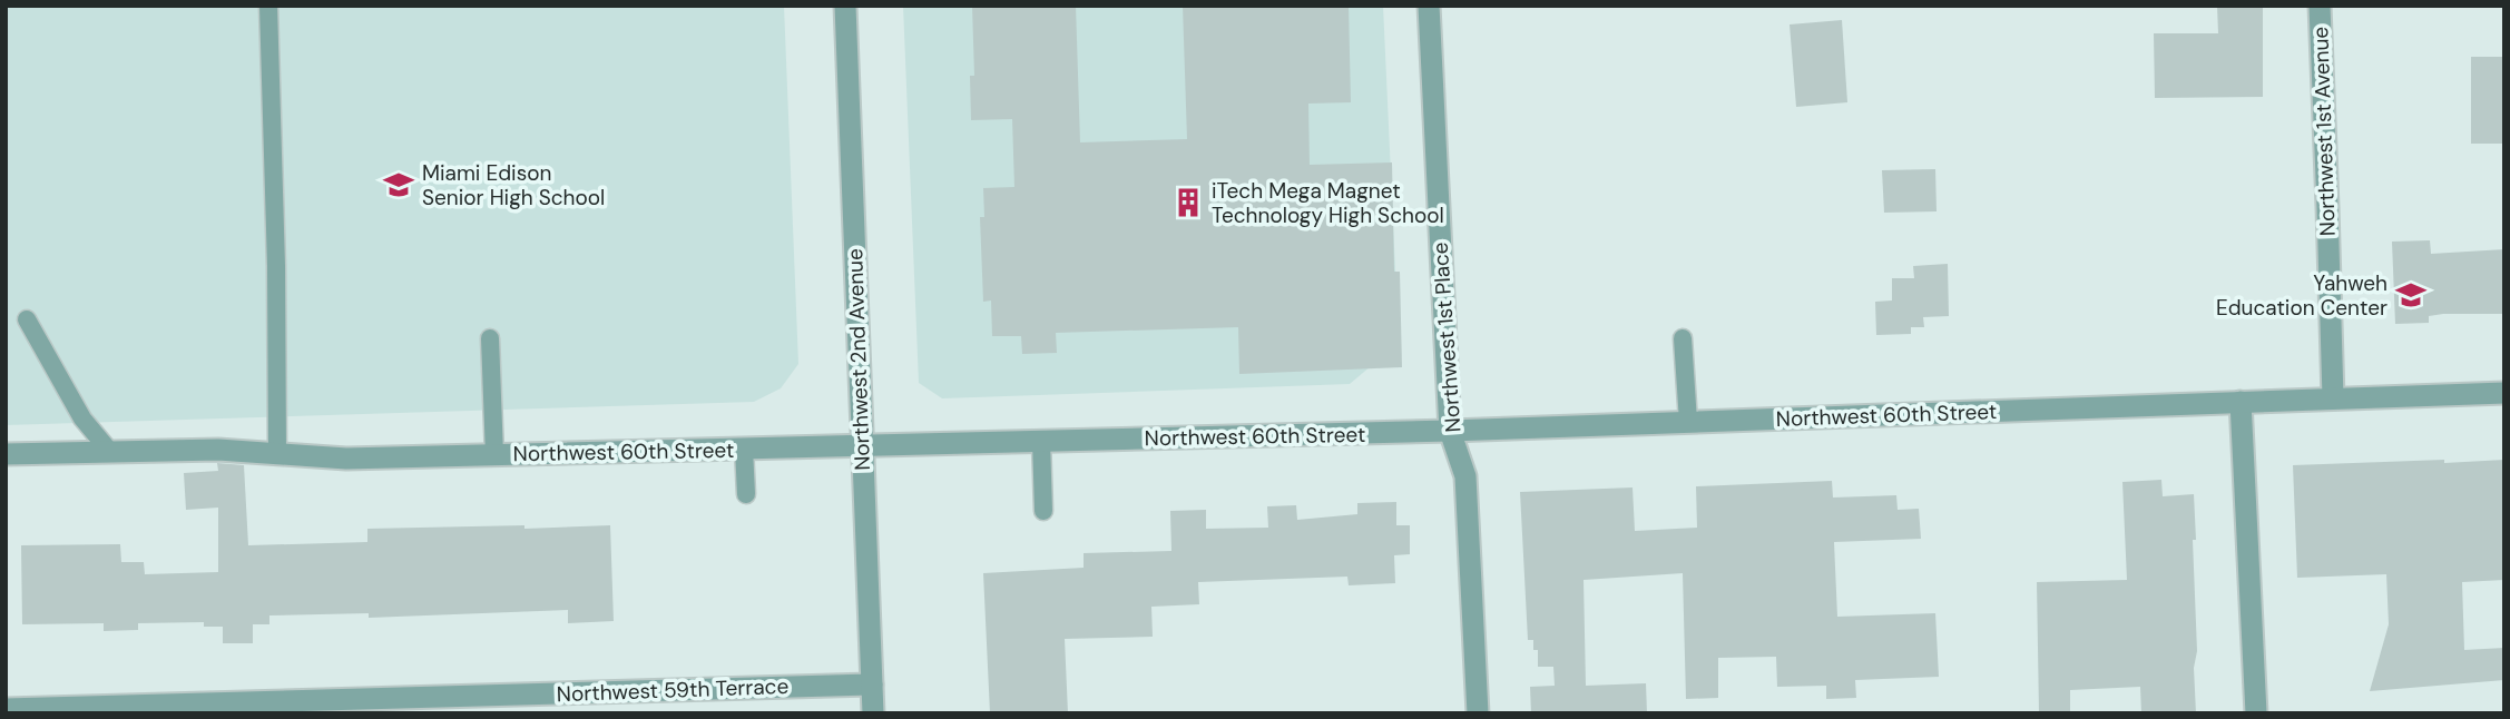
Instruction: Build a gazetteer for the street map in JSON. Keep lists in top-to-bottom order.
{
  "streets": {
    "street": [
      "Northwest 1st Avenue",
      "Northwest 1st Place",
      "Northwest 2nd Avenue",
      "Northwest 60th Street",
      "Northwest 59th Terrace"
    ]
  },
  "crossings": [
    ["Northwest 1st Avenue", "Northwest 60th Street"],
    ["Northwest 1st Place", "Northwest 60th Street"],
    ["Northwest 2nd Avenue", "Northwest 60th Street"],
    ["Northwest 2nd Avenue", "Northwest 59th Terrace"]
  ],
  "places": {
    "school or university": ["Miami Edison Senior High School", "Yahweh Education Center"],
    "building": ["iTech Mega Magnet Technology High School"]
  }
}
